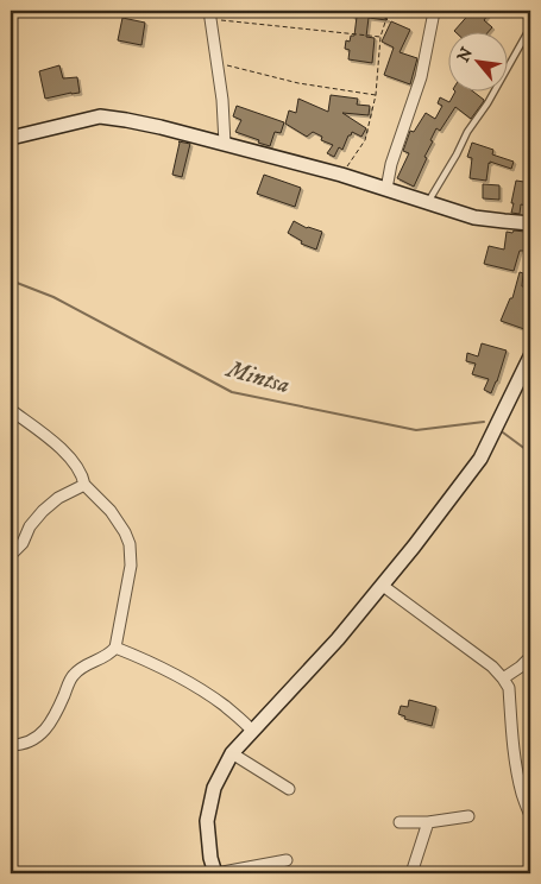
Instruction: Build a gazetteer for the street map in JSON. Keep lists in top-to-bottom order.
{
  "water": ["Mintsa"],
  "north": "top left"
}
